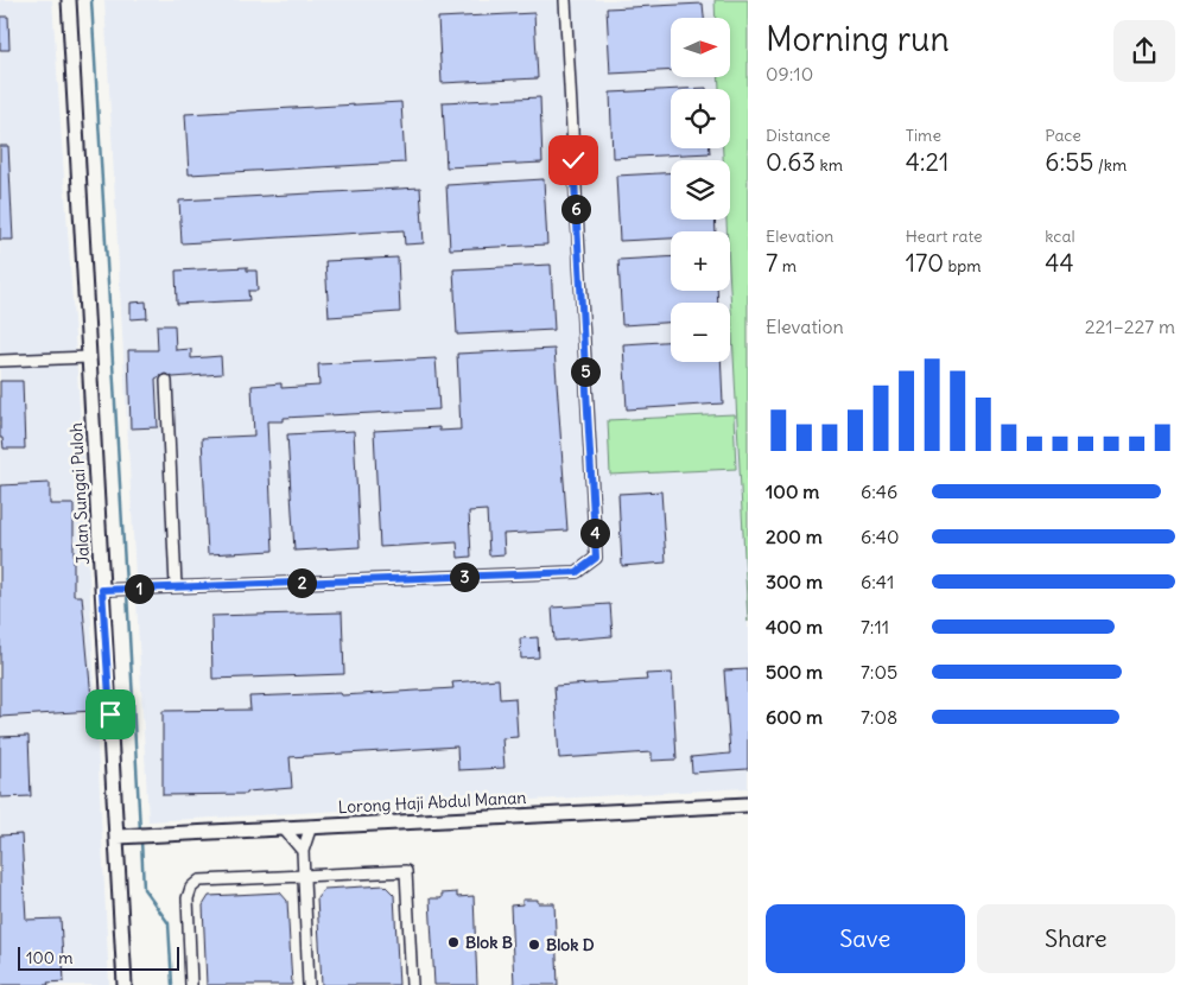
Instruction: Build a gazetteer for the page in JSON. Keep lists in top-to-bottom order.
{
  "streets": {
    "street": ["Jalan Sungai Puloh", "Lorong Haji Abdul Manan"]
  },
  "crossings": [
    ["Jalan Sungai Puloh", "Lorong Haji Abdul Manan"]
  ],
  "places": ["Blok B", "Blok D"],
  "scale_bar": "100 m",
  "north": "right",
  "page": {
    "heading": ["Morning run", "09:10"],
    "map_buttons": ["+", "−"],
    "stats": [
      ["Distance", "0.63 km"],
      ["Time", "4:21"],
      ["Pace", "6:55 /km"],
      ["Elevation", "7 m"],
      ["Heart rate", "170 bpm"],
      ["kcal", "44"]
    ],
    "pins": [
      "6",
      "5",
      "4",
      "3",
      "2",
      "1"
    ],
    "chart": ["Elevation", "221–227 m"],
    "list": [
      {
        "name": "100 m",
        "note": "6:46"
      },
      {
        "name": "200 m",
        "note": "6:40"
      },
      {
        "name": "300 m",
        "note": "6:41"
      },
      {
        "name": "400 m",
        "note": "7:11"
      },
      {
        "name": "500 m",
        "note": "7:05"
      },
      {
        "name": "600 m",
        "note": "7:08"
      }
    ],
    "buttons": ["Save", "Share"],
    "scale": "100 m"
  }
}
